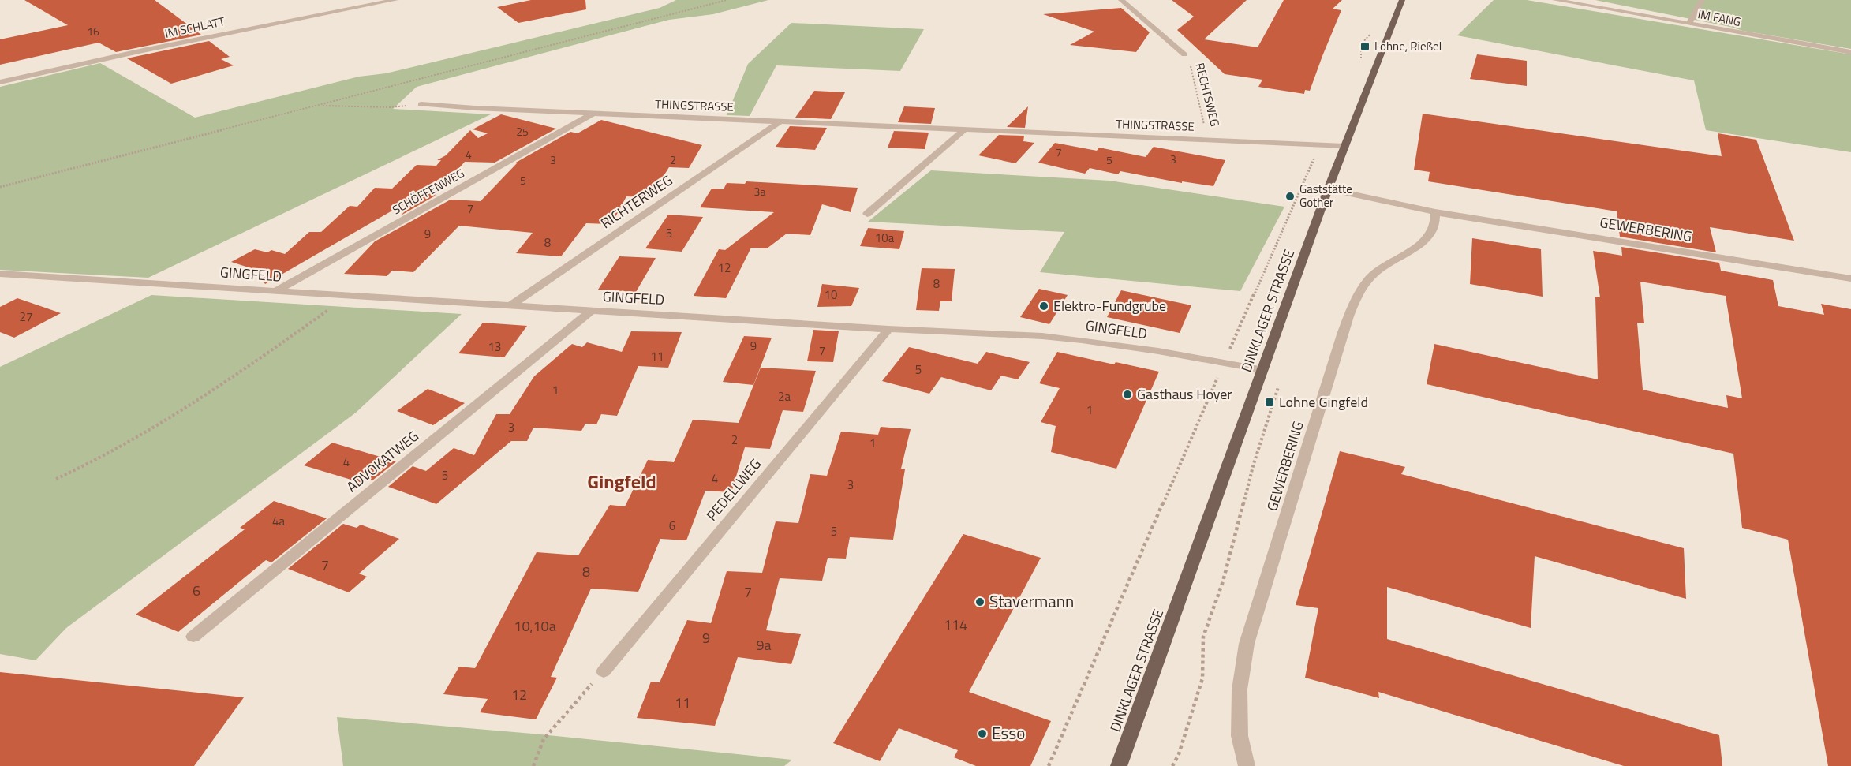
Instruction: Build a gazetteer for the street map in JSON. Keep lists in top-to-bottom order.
{
  "streets": {
    "main road": ["DINKLAGER STRASSE"],
    "street": [
      "IM FANG",
      "IM SCHLATT",
      "RECHTSWEG",
      "THINGSTRASSE",
      "SCHÖFFENWEG",
      "RICHTERWEG",
      "GEWERBERING",
      "GINGFELD",
      "ADVOKATWEG",
      "PEDELLWEG"
    ]
  },
  "crossings": [
    ["RECHTSWEG", "THINGSTRASSE"],
    ["THINGSTRASSE", "SCHÖFFENWEG"],
    ["THINGSTRASSE", "RICHTERWEG"],
    ["THINGSTRASSE", "DINKLAGER STRASSE"],
    ["SCHÖFFENWEG", "GINGFELD"],
    ["RICHTERWEG", "GINGFELD"],
    ["GEWERBERING", "DINKLAGER STRASSE"],
    ["GINGFELD", "DINKLAGER STRASSE"],
    ["GINGFELD", "ADVOKATWEG"],
    ["GINGFELD", "PEDELLWEG"]
  ],
  "districts": ["Gingfeld"],
  "places": {
    "transit": ["Lohne, Rießel", "Lohne Gingfeld"],
    "other": [
      "Gaststätte Gother",
      "Elektro-Fundgrube",
      "Gasthaus Hoyer",
      "Stavermann",
      "Esso"
    ]
  },
  "house_numbers": [
    "16",
    "25",
    "7",
    "4",
    "3",
    "3",
    "2",
    "5",
    "5",
    "3a",
    "7",
    "5",
    "9",
    "10a",
    "8",
    "12",
    "8",
    "10",
    "27",
    "9",
    "13",
    "7",
    "11",
    "5",
    "1",
    "2a",
    "1",
    "3",
    "2",
    "1",
    "4",
    "5",
    "4",
    "3",
    "4a",
    "6",
    "5",
    "7",
    "8",
    "6",
    "7",
    "114",
    "10,10a",
    "9",
    "9a",
    "12",
    "11"
  ]
}
